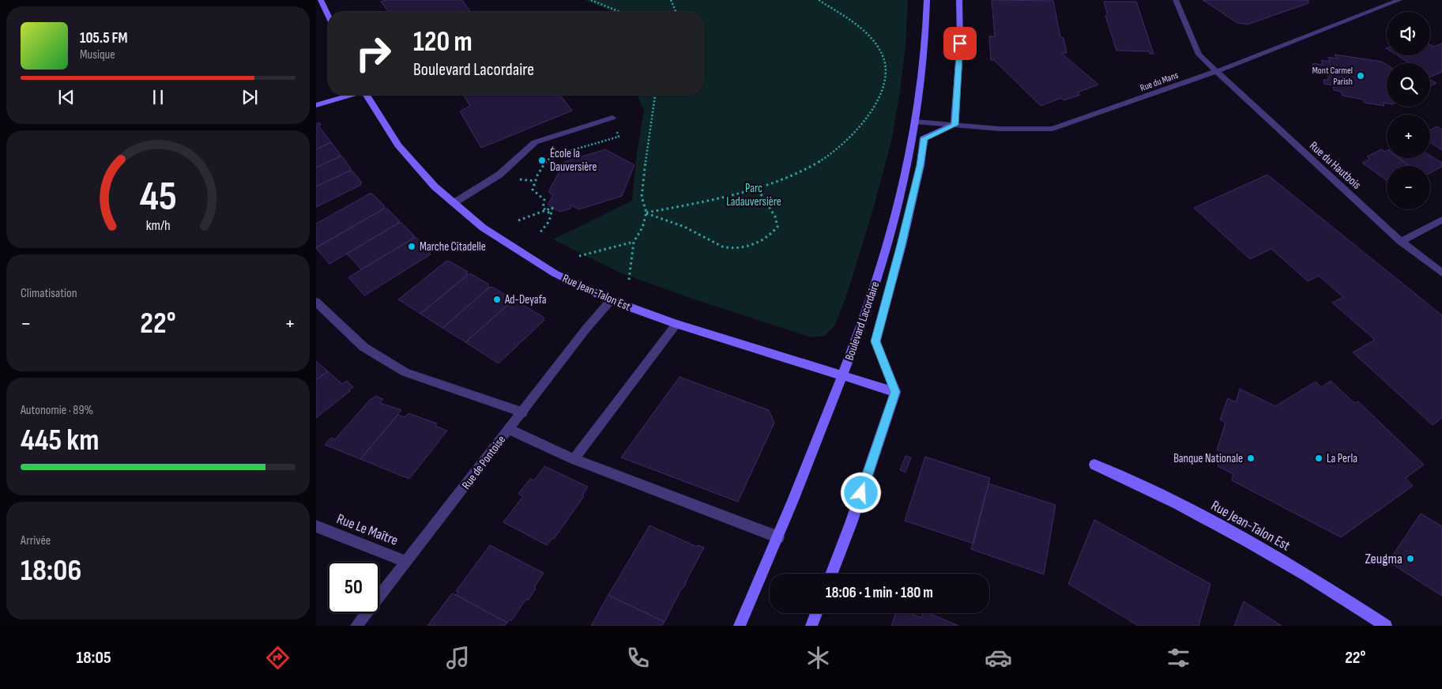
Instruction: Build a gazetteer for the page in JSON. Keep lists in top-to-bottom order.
{
  "streets": {
    "main road": ["Rue Jean-Talon Est", "Boulevard Lacordaire"],
    "street": [
      "Rue du Mans",
      "Rue du Hautbois",
      "Rue de Pontoise",
      "Rue Le Maître"
    ]
  },
  "crossings": [
    ["Rue du Mans", "Rue du Hautbois"],
    ["Rue du Mans", "Boulevard Lacordaire"],
    ["Rue Jean-Talon Est", "Boulevard Lacordaire"],
    ["Rue Jean-Talon Est", "Rue de Pontoise"],
    ["Rue de Pontoise", "Rue Le Maître"]
  ],
  "parks": ["Parc Ladauversière"],
  "places": [
    "Mont Carmel Parish",
    "École la Dauversière",
    "Marche Citadelle",
    "Ad-Deyafa",
    "Banque Nationale",
    "La Perla",
    "Zeugma"
  ],
  "page": {
    "map_buttons": ["+", "−"],
    "turn": ["120 m", "Boulevard Lacordaire"],
    "song": ["105.5 FM", "Musique"],
    "tile": [
      "Climatisation",
      ["Autonomie · 89%", "445 km"],
      ["Arrivée", "18:06"]
    ],
    "heat": ["−", "22°", "+"],
    "limit": "50",
    "trip": "18:06 · 1 min · 180 m",
    "tabs": ["18:05", "22°"],
    "gauge": ["45", "km/h"]
  }
}
